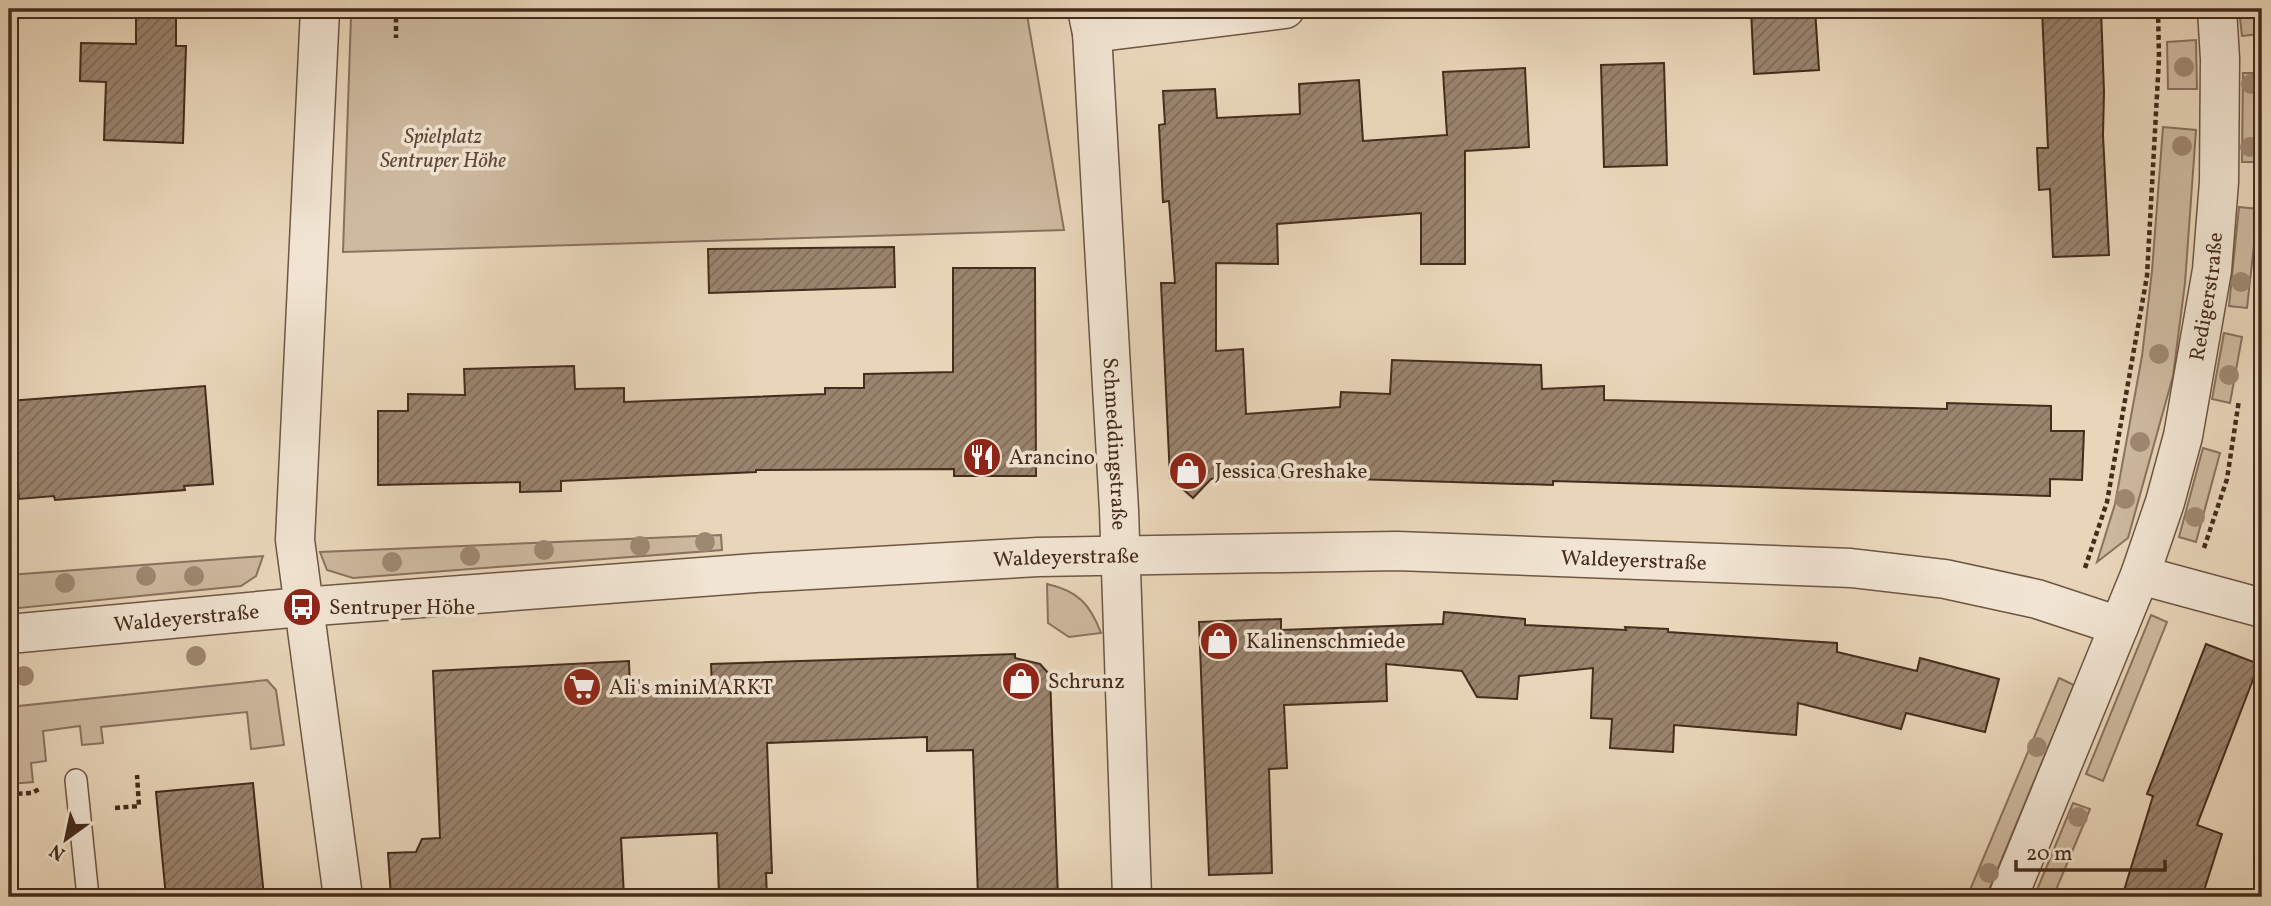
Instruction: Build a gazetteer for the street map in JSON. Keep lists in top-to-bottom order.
{
  "streets": {
    "street": ["Redigerstraße", "Schmeddingstraße", "Waldeyerstraße"]
  },
  "crossings": [
    ["Redigerstraße", "Waldeyerstraße"],
    ["Schmeddingstraße", "Waldeyerstraße"]
  ],
  "parks": ["Spielplatz Sentruper Höhe"],
  "places": {
    "restaurant": ["Arancino"],
    "shop": ["Jessica Greshake", "Kalinenschmiede", "Schrunz"],
    "bus stop": ["Sentruper Höhe"],
    "supermarket": ["Ali's miniMARKT"]
  },
  "scale_bar": "20 m",
  "north": "bottom left"
}
